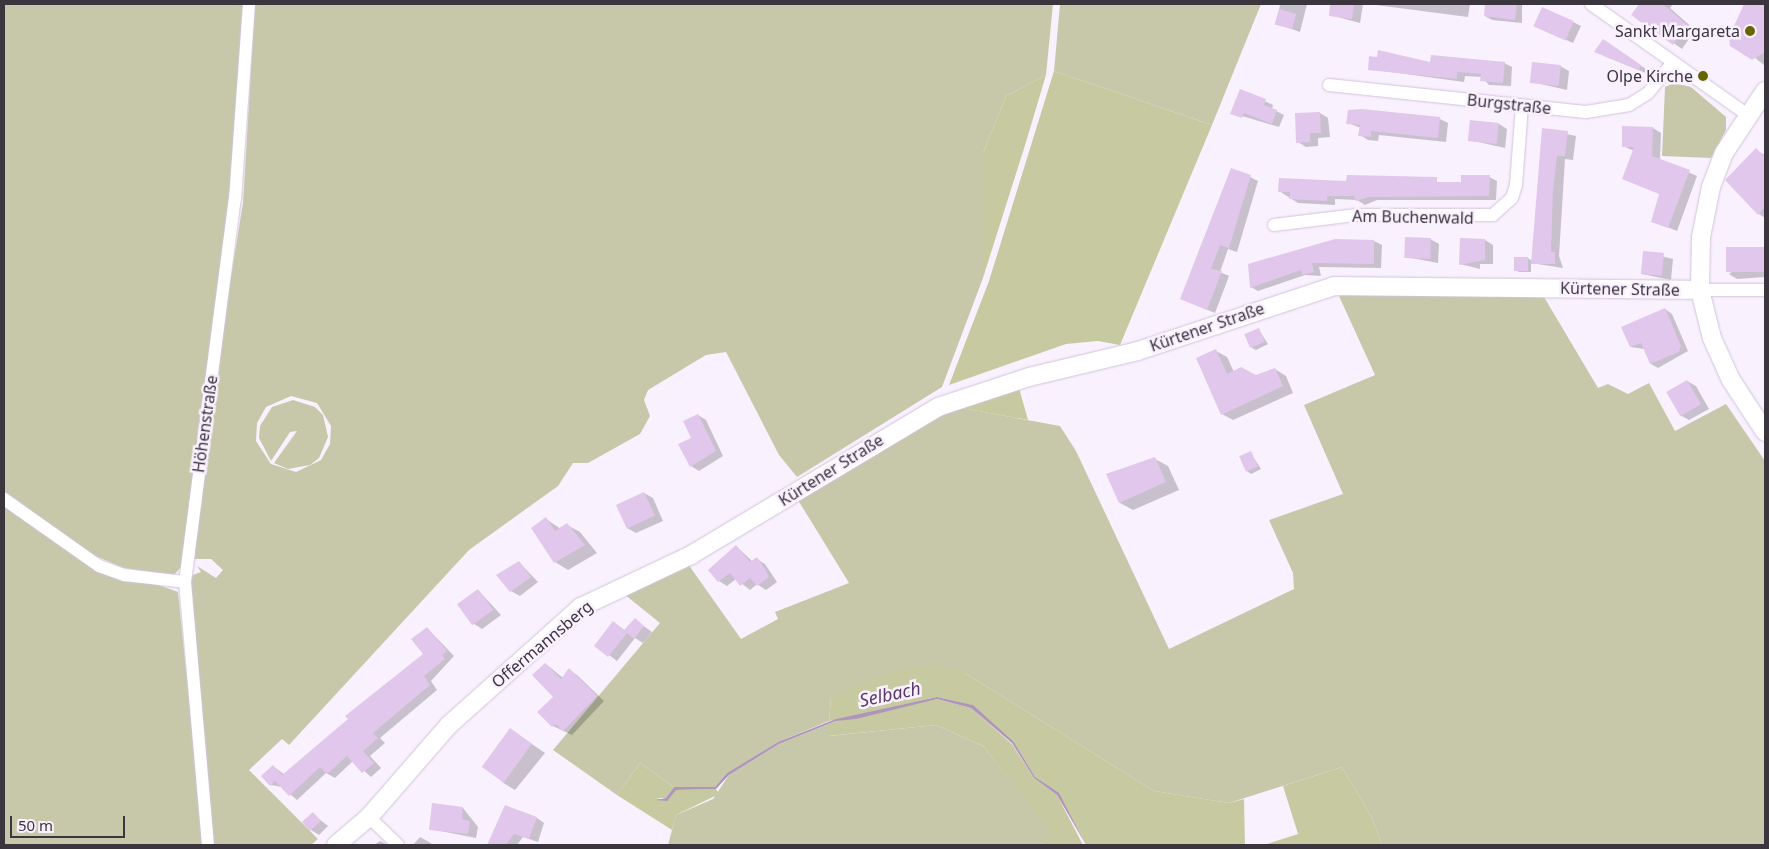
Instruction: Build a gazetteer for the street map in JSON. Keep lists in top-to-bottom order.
{
  "streets": {
    "street": [
      "Burgstraße",
      "Am Buchenwald",
      "Kürtener Straße",
      "Höhenstraße",
      "Offermannsberg"
    ]
  },
  "crossings": [
    ["Burgstraße", "Am Buchenwald"],
    ["Kürtener Straße", "Offermannsberg"]
  ],
  "water": ["Selbach"],
  "places": ["Sankt Margareta", "Olpe Kirche"],
  "scale_bar": "50 m"
}
